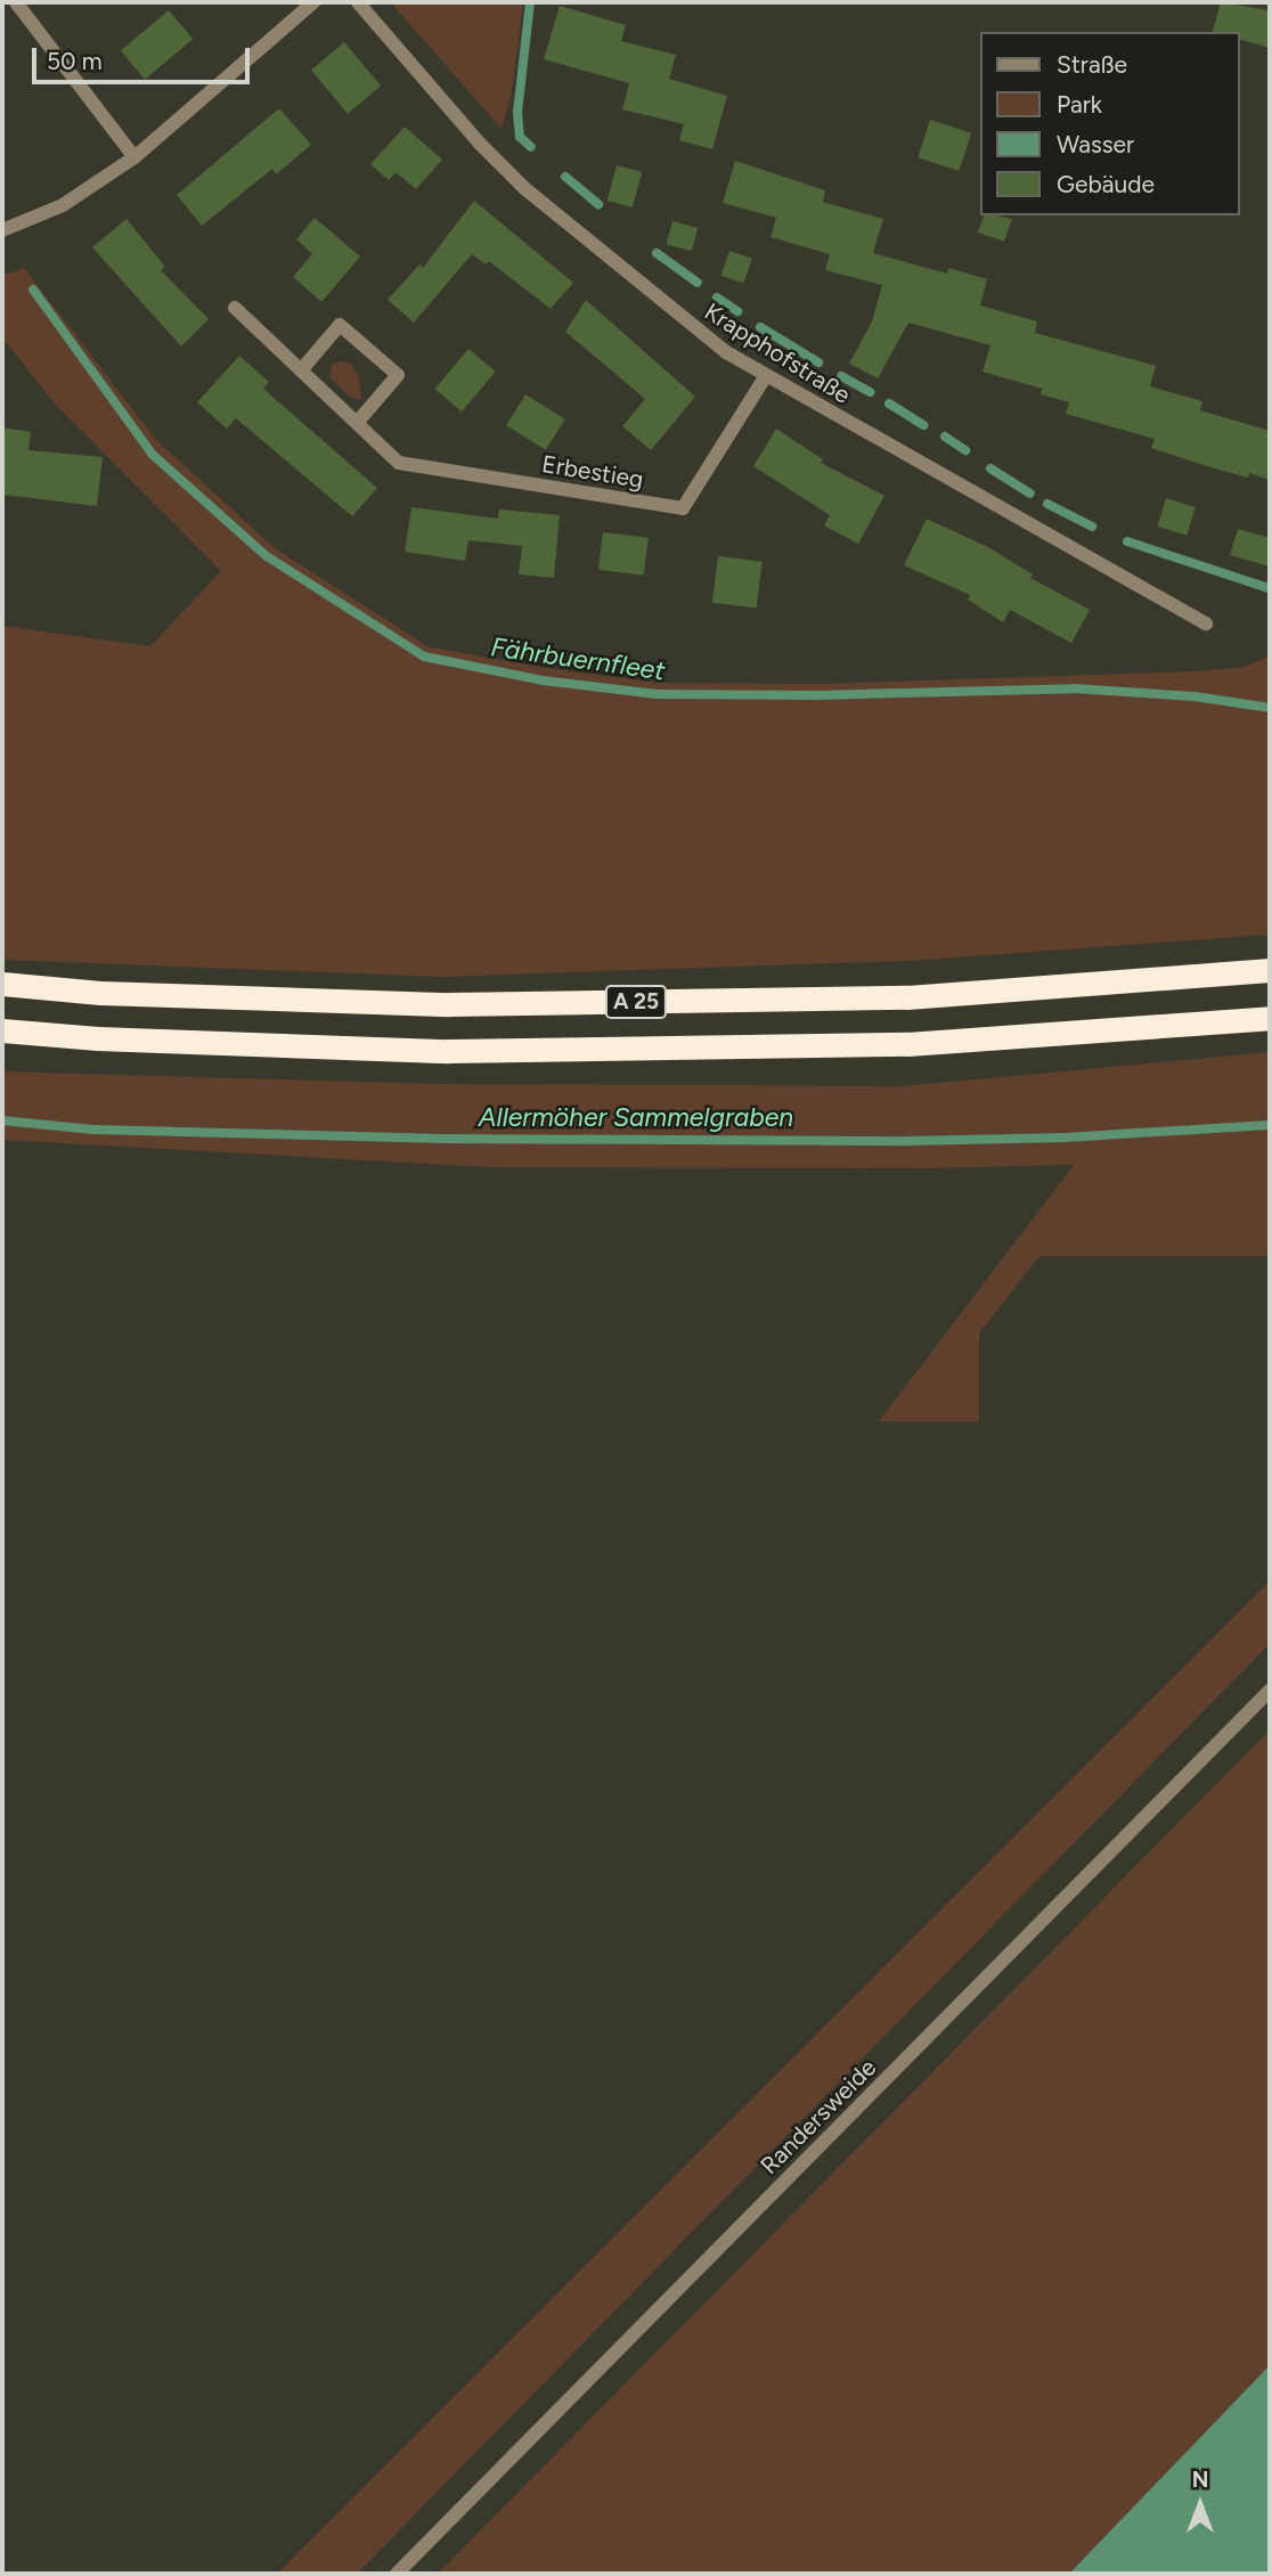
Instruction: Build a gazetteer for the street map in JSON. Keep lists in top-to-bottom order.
{
  "streets": {
    "highway": ["A 25"],
    "street": ["Krapphofstraße", "Erbestieg", "Randersweide"]
  },
  "crossings": [
    ["Krapphofstraße", "Erbestieg"]
  ],
  "water": ["Fährbuernfleet", "Allermöher Sammelgraben"],
  "legend": [
    "Straße",
    "Park",
    "Wasser",
    "Gebäude"
  ],
  "scale_bar": "50 m",
  "north": "top"
}
